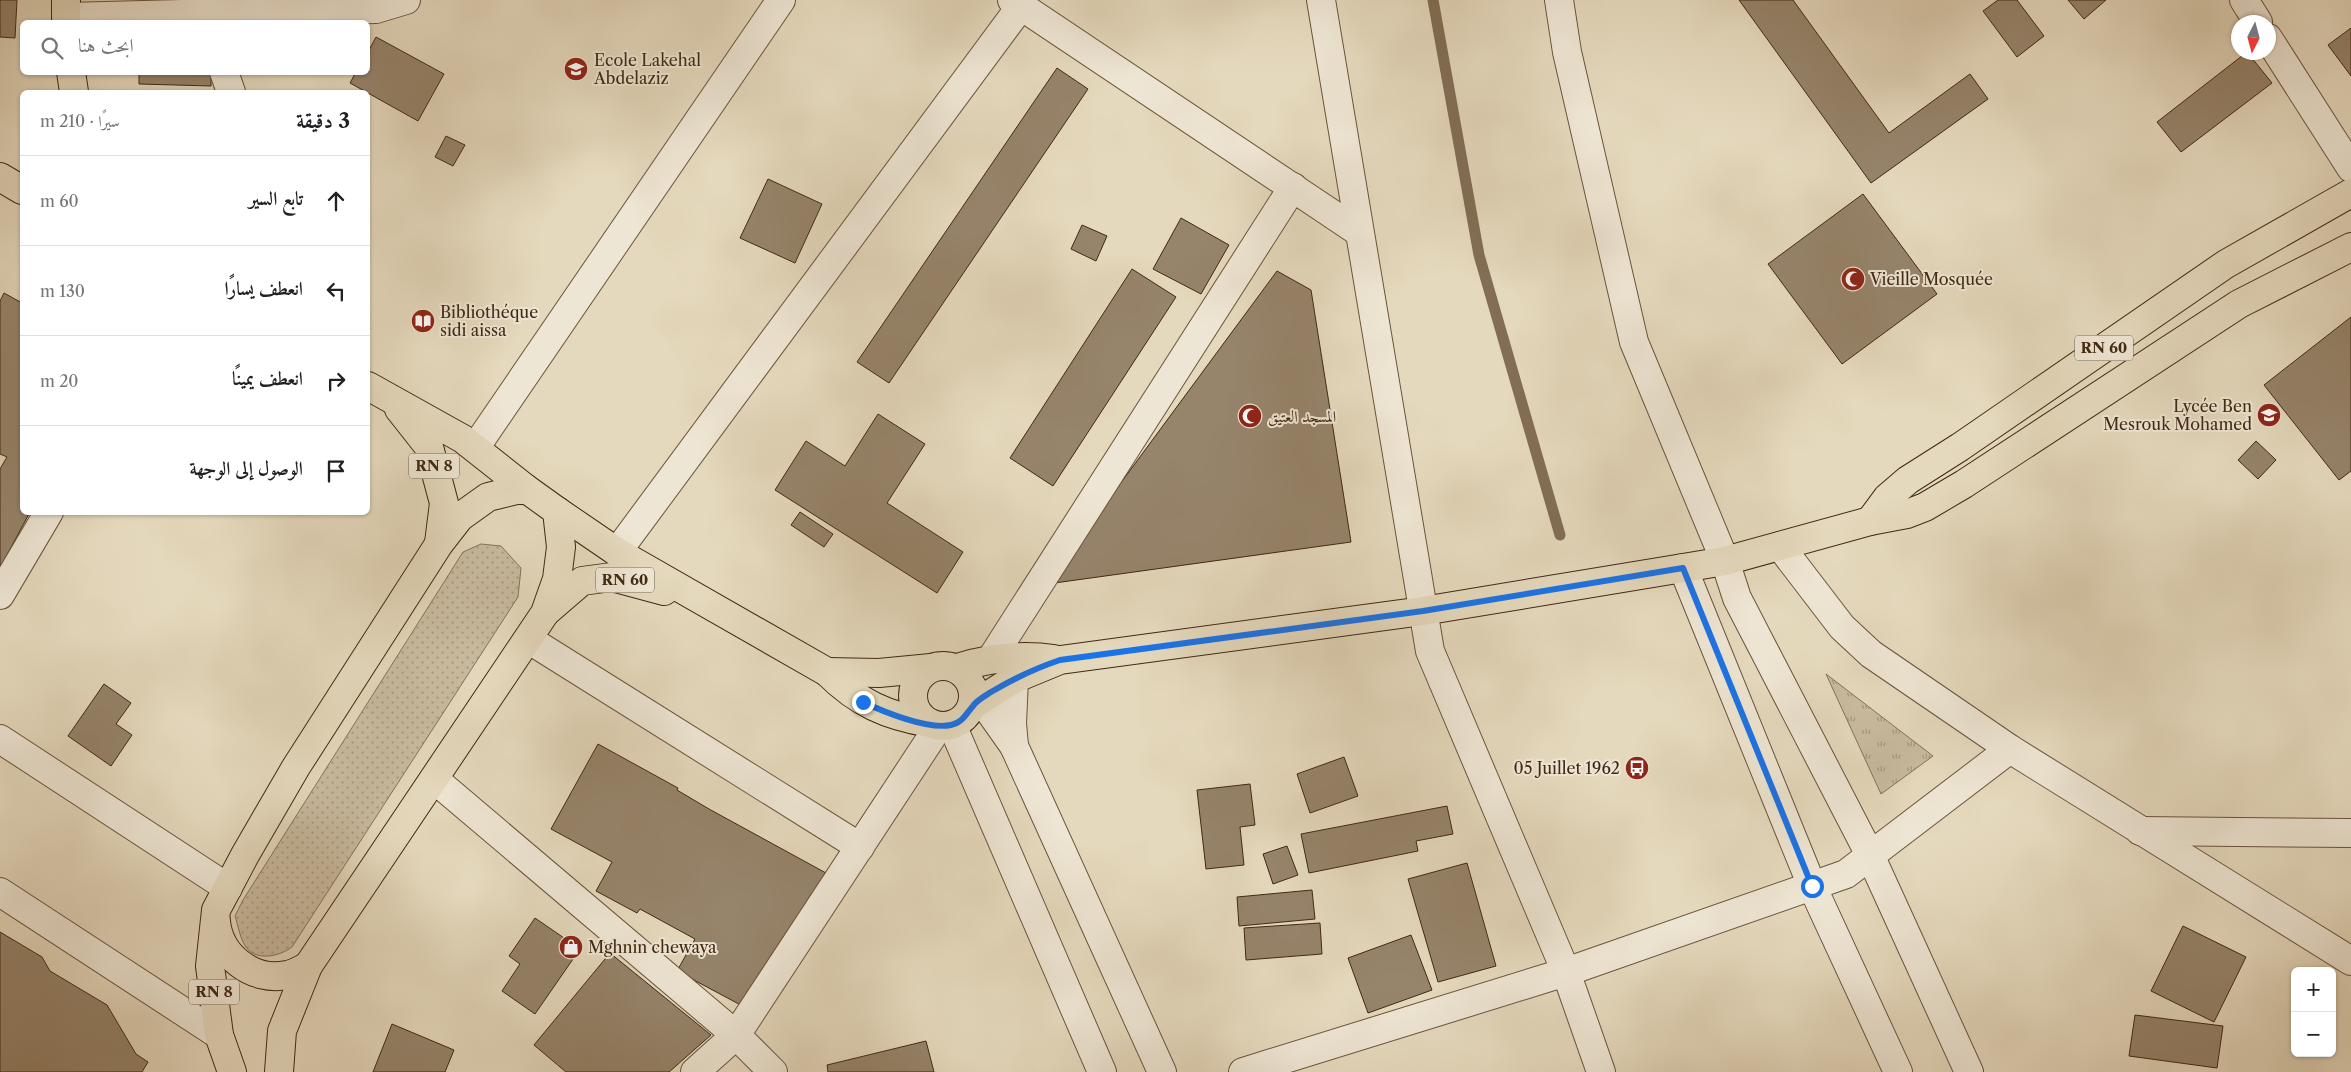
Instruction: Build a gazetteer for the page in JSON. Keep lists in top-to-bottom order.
{
  "streets": {
    "main road": ["RN 60", "RN 8"]
  },
  "places": {
    "school or university": ["Ecole Lakehal Abdelaziz", "Lycée Ben Mesrouk Mohamed"],
    "mosque": ["Vieille Mosquée", "المسجد العتيق"],
    "library": ["Bibliothéque sidi aissa"],
    "bus stop": ["05 Juillet 1962"],
    "shop": ["Mghnin chewaya"]
  },
  "north": "bottom",
  "page": {
    "search": "ابحث هنا",
    "heading": ["3 دقيقة", "سيرًا · 210 m"],
    "list": [
      ["تابع السير", "60 m"],
      ["انعطف يسارًا", "130 m"],
      ["انعطف يمينًا", "20 m"],
      "الوصول إلى الوجهة"
    ],
    "map_buttons": ["+", "−"]
  }
}
